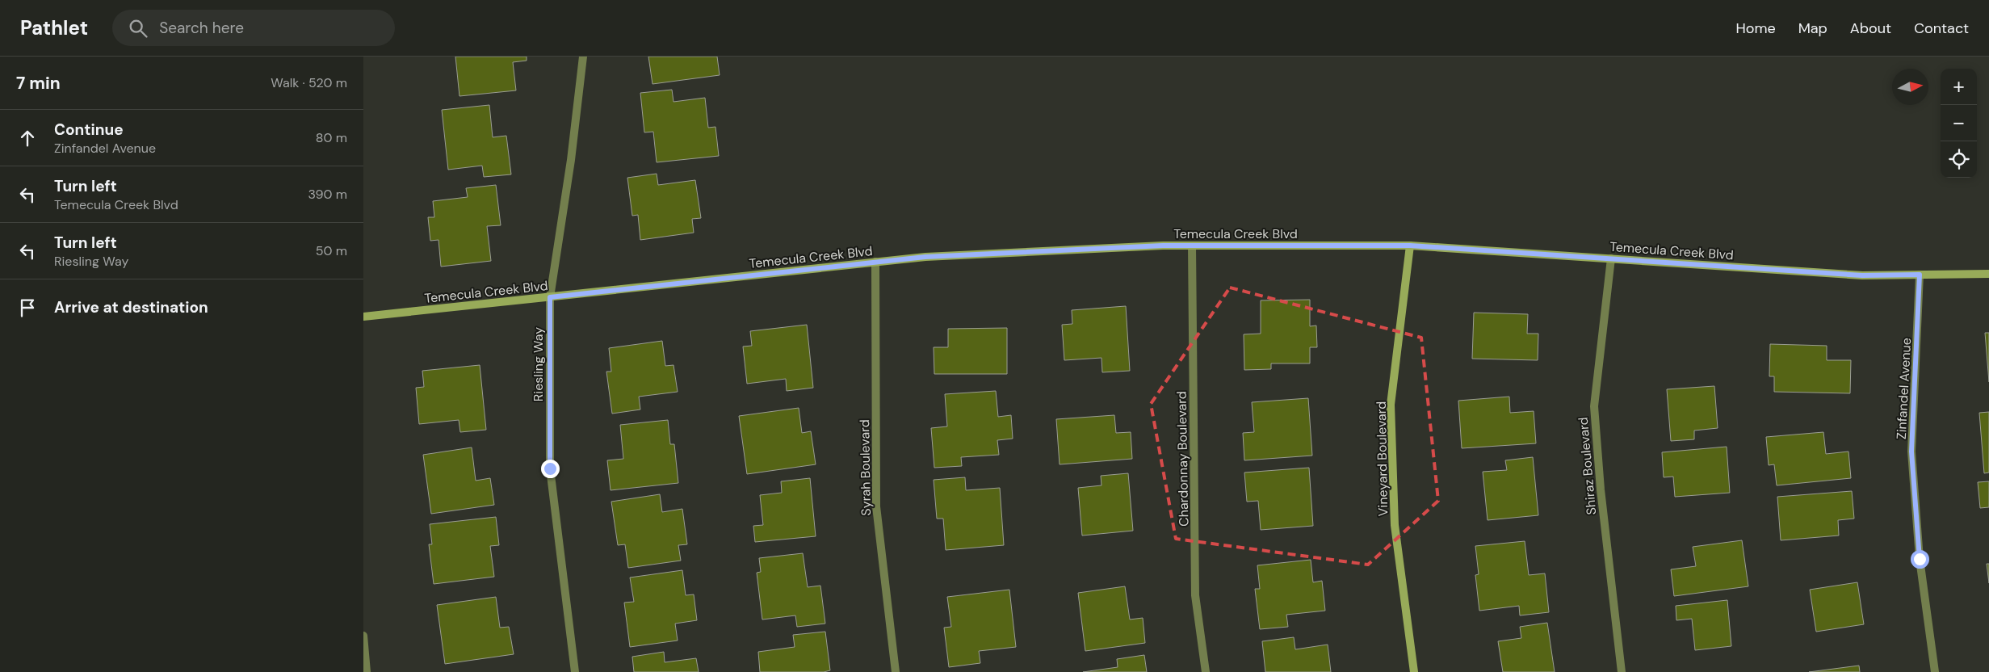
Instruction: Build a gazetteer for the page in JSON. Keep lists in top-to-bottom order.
{
  "streets": {
    "street": [
      "Temecula Creek Blvd",
      "Riesling Way",
      "Zinfandel Avenue",
      "Chardonnay Boulevard",
      "Vineyard Boulevard",
      "Shiraz Boulevard",
      "Syrah Boulevard"
    ]
  },
  "crossings": [
    ["Temecula Creek Blvd", "Riesling Way"],
    ["Temecula Creek Blvd", "Zinfandel Avenue"],
    ["Temecula Creek Blvd", "Chardonnay Boulevard"],
    ["Temecula Creek Blvd", "Vineyard Boulevard"],
    ["Temecula Creek Blvd", "Shiraz Boulevard"],
    ["Temecula Creek Blvd", "Syrah Boulevard"]
  ],
  "north": "right",
  "page": {
    "header": "Pathlet",
    "search": "Search here",
    "nav": [
      "Home",
      "Map",
      "About",
      "Contact"
    ],
    "heading": ["7 min", "Walk · 520 m"],
    "map_buttons": ["+", "−"],
    "list": [
      ["Continue", "Zinfandel Avenue", "80 m"],
      ["Turn left", "Temecula Creek Blvd", "390 m"],
      ["Turn left", "Riesling Way", "50 m"],
      "Arrive at destination"
    ]
  }
}
